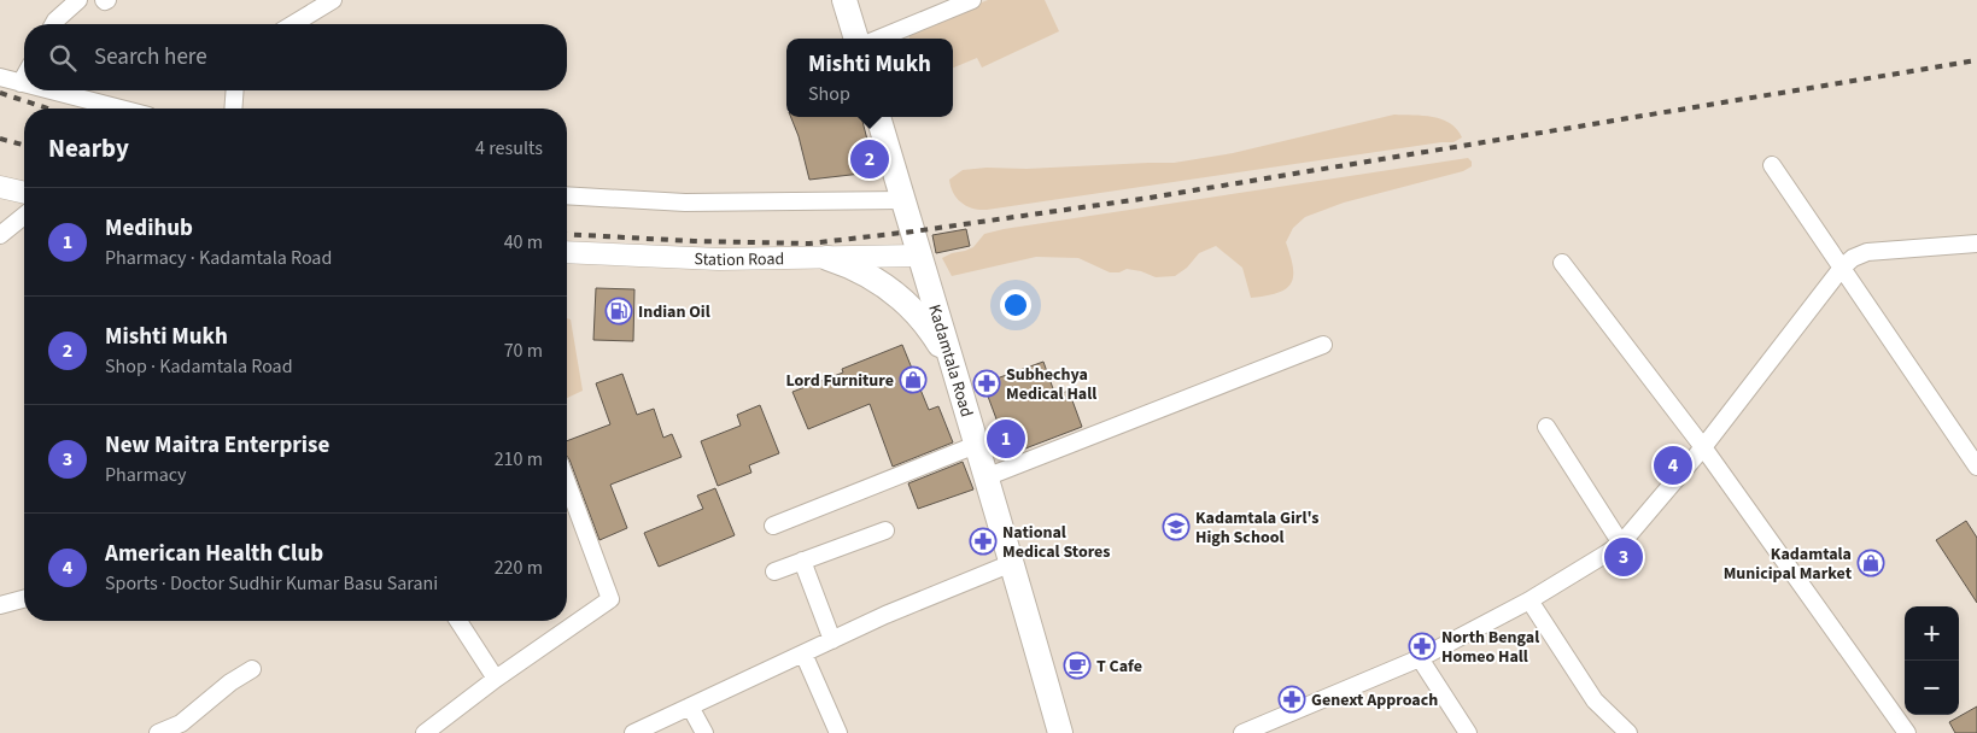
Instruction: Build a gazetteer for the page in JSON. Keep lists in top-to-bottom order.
{
  "streets": {
    "main road": ["Kadamtala Road"],
    "street": ["Station Road"]
  },
  "crossings": [
    ["Station Road", "Kadamtala Road"]
  ],
  "places": {
    "fuel station": ["Indian Oil"],
    "shop": ["Lord Furniture", "Kadamtala Municipal Market"],
    "pharmacy": [
      "Subhechya Medical Hall",
      "National Medical Stores",
      "North Bengal Homeo Hall",
      "Genext Approach"
    ],
    "school or university": ["Kadamtala Girl's High School"],
    "cafe": ["T Cafe"]
  },
  "page": {
    "search": "Search here",
    "popup": ["Mishti Mukh", "Shop"],
    "heading": ["Nearby", "4 results"],
    "pins": [
      "2",
      "1",
      "4",
      "3"
    ],
    "list": [
      {
        "mark": "1",
        "name": "Medihub",
        "note": "Pharmacy · Kadamtala Road",
        "value": "40 m"
      },
      {
        "mark": "2",
        "name": "Mishti Mukh",
        "note": "Shop · Kadamtala Road",
        "value": "70 m"
      },
      {
        "mark": "3",
        "name": "New Maitra Enterprise",
        "note": "Pharmacy",
        "value": "210 m"
      },
      {
        "mark": "4",
        "name": "American Health Club",
        "note": "Sports · Doctor Sudhir Kumar Basu Sarani",
        "value": "220 m"
      }
    ],
    "map_buttons": ["+", "−"]
  }
}
